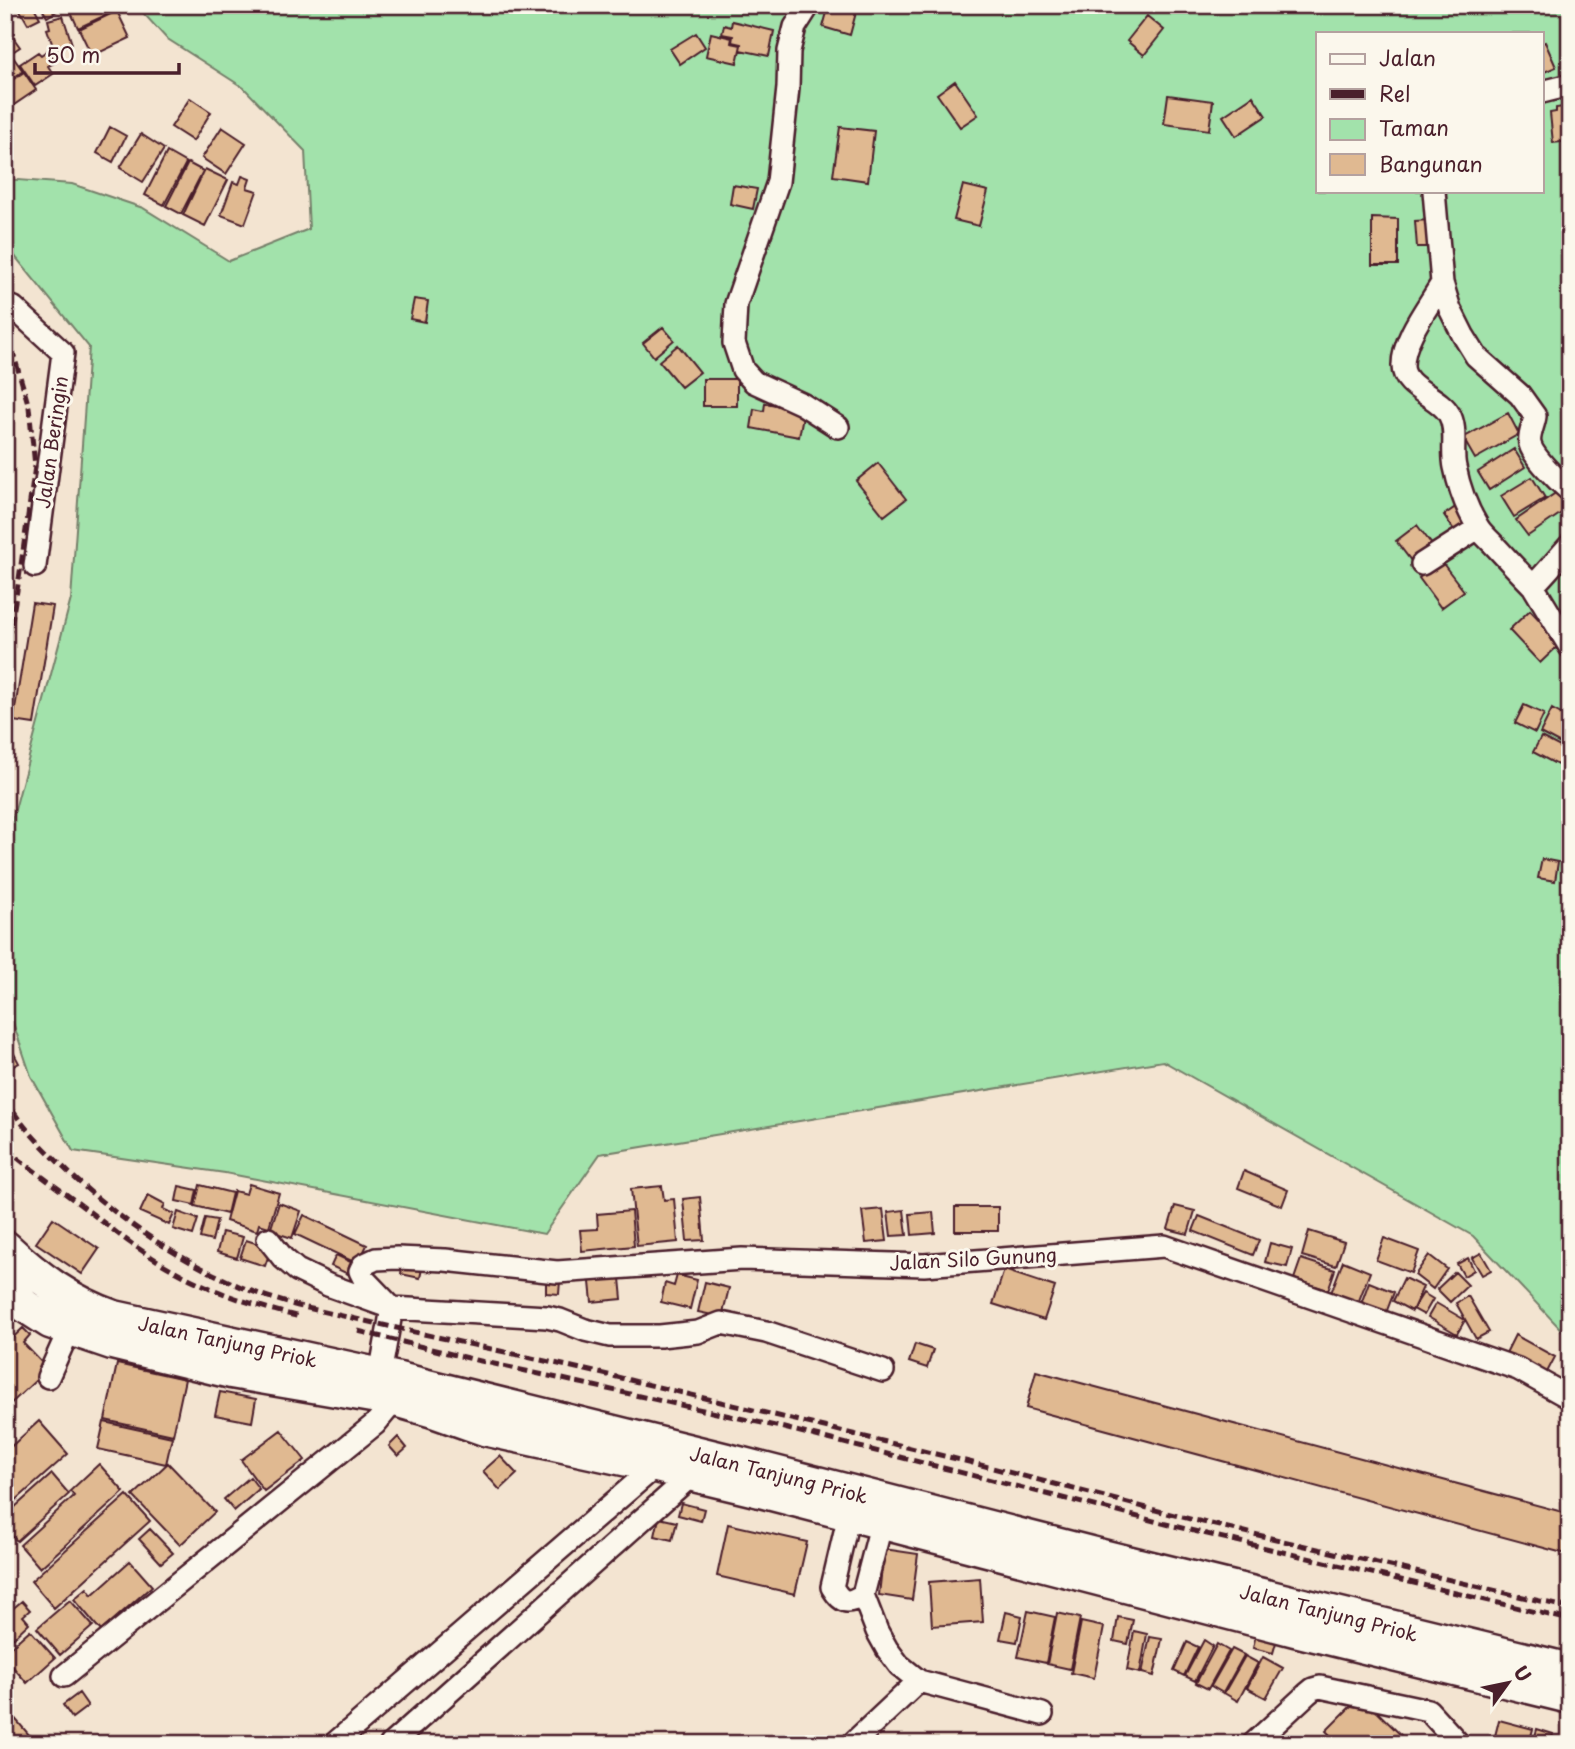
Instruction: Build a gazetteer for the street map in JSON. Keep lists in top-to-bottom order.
{
  "streets": {
    "highway": ["Jalan Tanjung Priok"],
    "street": ["Jalan Beringin", "Jalan Silo Gunung"]
  },
  "legend": [
    "Jalan",
    "Rel",
    "Taman",
    "Bangunan"
  ],
  "scale_bar": "50 m",
  "north": "top right"
}
